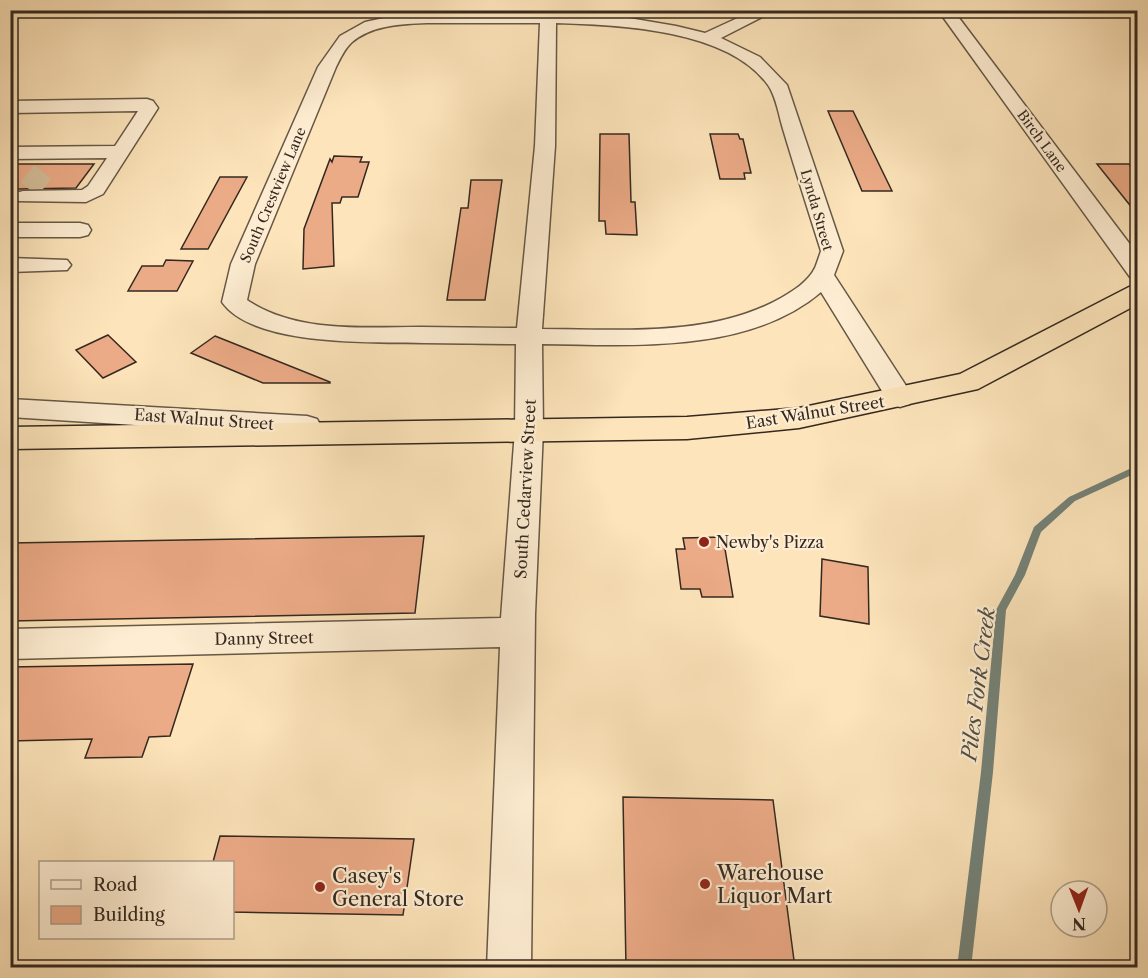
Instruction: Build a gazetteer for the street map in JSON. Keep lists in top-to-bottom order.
{
  "streets": {
    "highway": ["East Walnut Street"],
    "street": [
      "Birch Lane",
      "South Crestview Lane",
      "Lynda Street",
      "South Cedarview Street",
      "Danny Street"
    ]
  },
  "crossings": [
    ["South Crestview Lane", "Lynda Street"],
    ["South Crestview Lane", "South Cedarview Street"],
    ["Lynda Street", "South Cedarview Street"],
    ["East Walnut Street", "South Cedarview Street"],
    ["South Cedarview Street", "Danny Street"]
  ],
  "water": ["Piles Fork Creek"],
  "places": ["Newby's Pizza", "Warehouse Liquor Mart", "Casey's General Store"],
  "legend": ["Road", "Building"],
  "north": "bottom"
}
